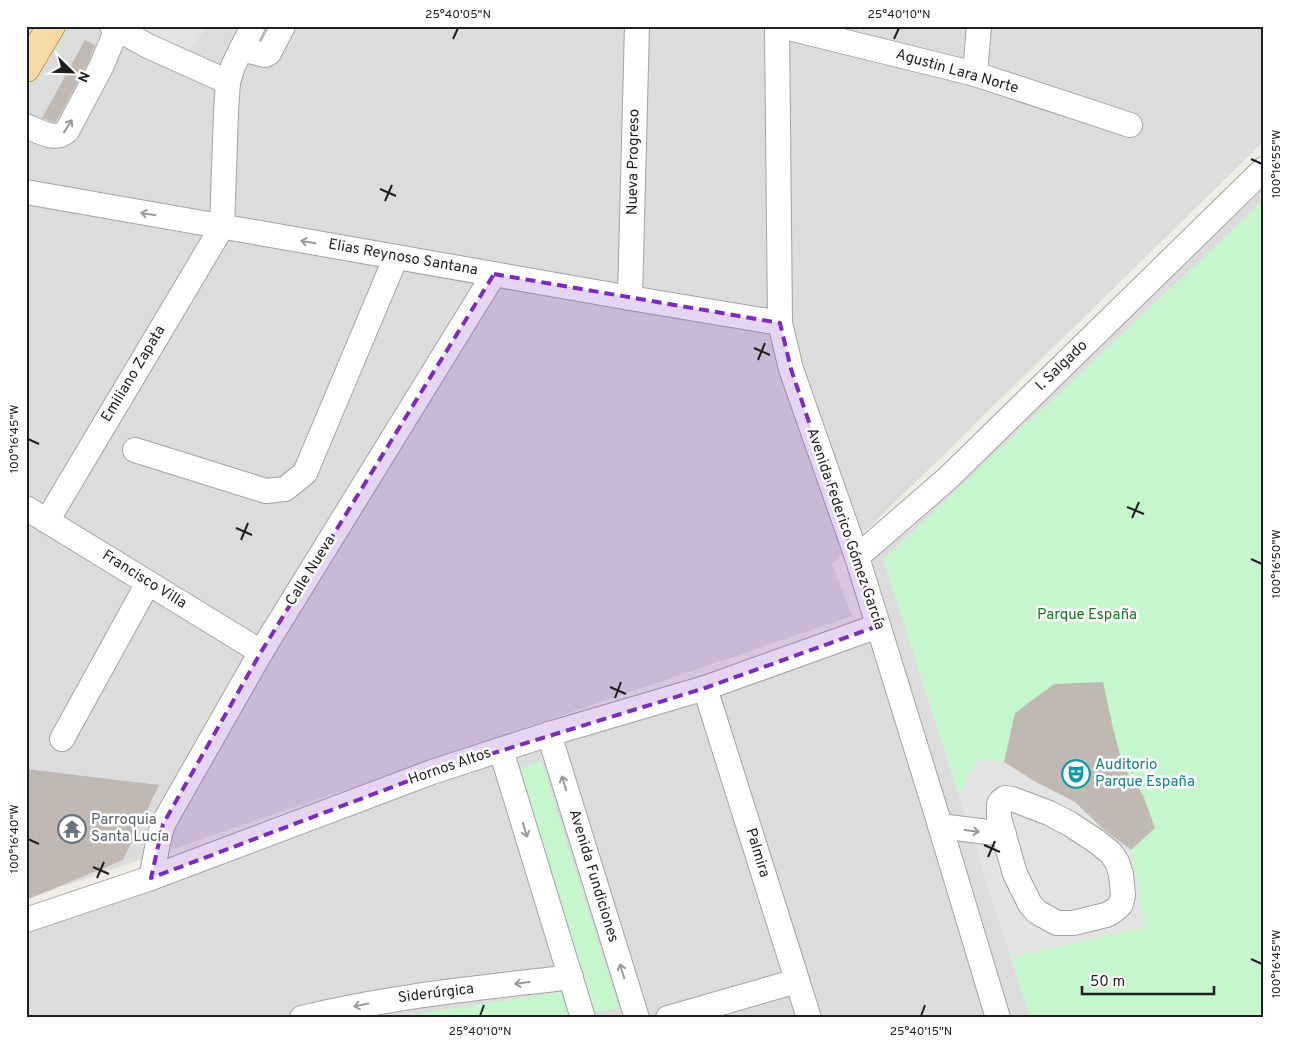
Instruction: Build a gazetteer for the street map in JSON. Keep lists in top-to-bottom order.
{
  "streets": {
    "street": [
      "Agustin Lara Norte",
      "Nueva Progreso",
      "Elias Reynoso Santana",
      "I. Salgado",
      "Emiliano Zapata",
      "Avenida Federico Gómez García",
      "Calle Nueva",
      "Francisco Villa",
      "Hornos Altos",
      "Palmira",
      "Avenida Fundiciones",
      "Siderúrgica"
    ]
  },
  "crossings": [
    ["Nueva Progreso", "Elias Reynoso Santana"],
    ["Elias Reynoso Santana", "Emiliano Zapata"],
    ["Elias Reynoso Santana", "Avenida Federico Gómez García"],
    ["Elias Reynoso Santana", "Calle Nueva"],
    ["I. Salgado", "Avenida Federico Gómez García"],
    ["Emiliano Zapata", "Francisco Villa"],
    ["Avenida Federico Gómez García", "Hornos Altos"],
    ["Calle Nueva", "Francisco Villa"],
    ["Calle Nueva", "Hornos Altos"],
    ["Hornos Altos", "Palmira"],
    ["Hornos Altos", "Avenida Fundiciones"]
  ],
  "one_way": ["Siderúrgica"],
  "parks": ["Parque España"],
  "places": {
    "theatre": ["Auditorio Parque España"],
    "temple": ["Parroquia Santa Lucía"]
  },
  "scale_bar": "50 m",
  "north": "bottom right",
  "coordinates": [
    "25°40'05\"N",
    "25°40'10\"N",
    "100°16'55\"W",
    "100°16'45\"W",
    "100°16'50\"W",
    "100°16'40\"W",
    "25°40'15\"N"
  ]
}
